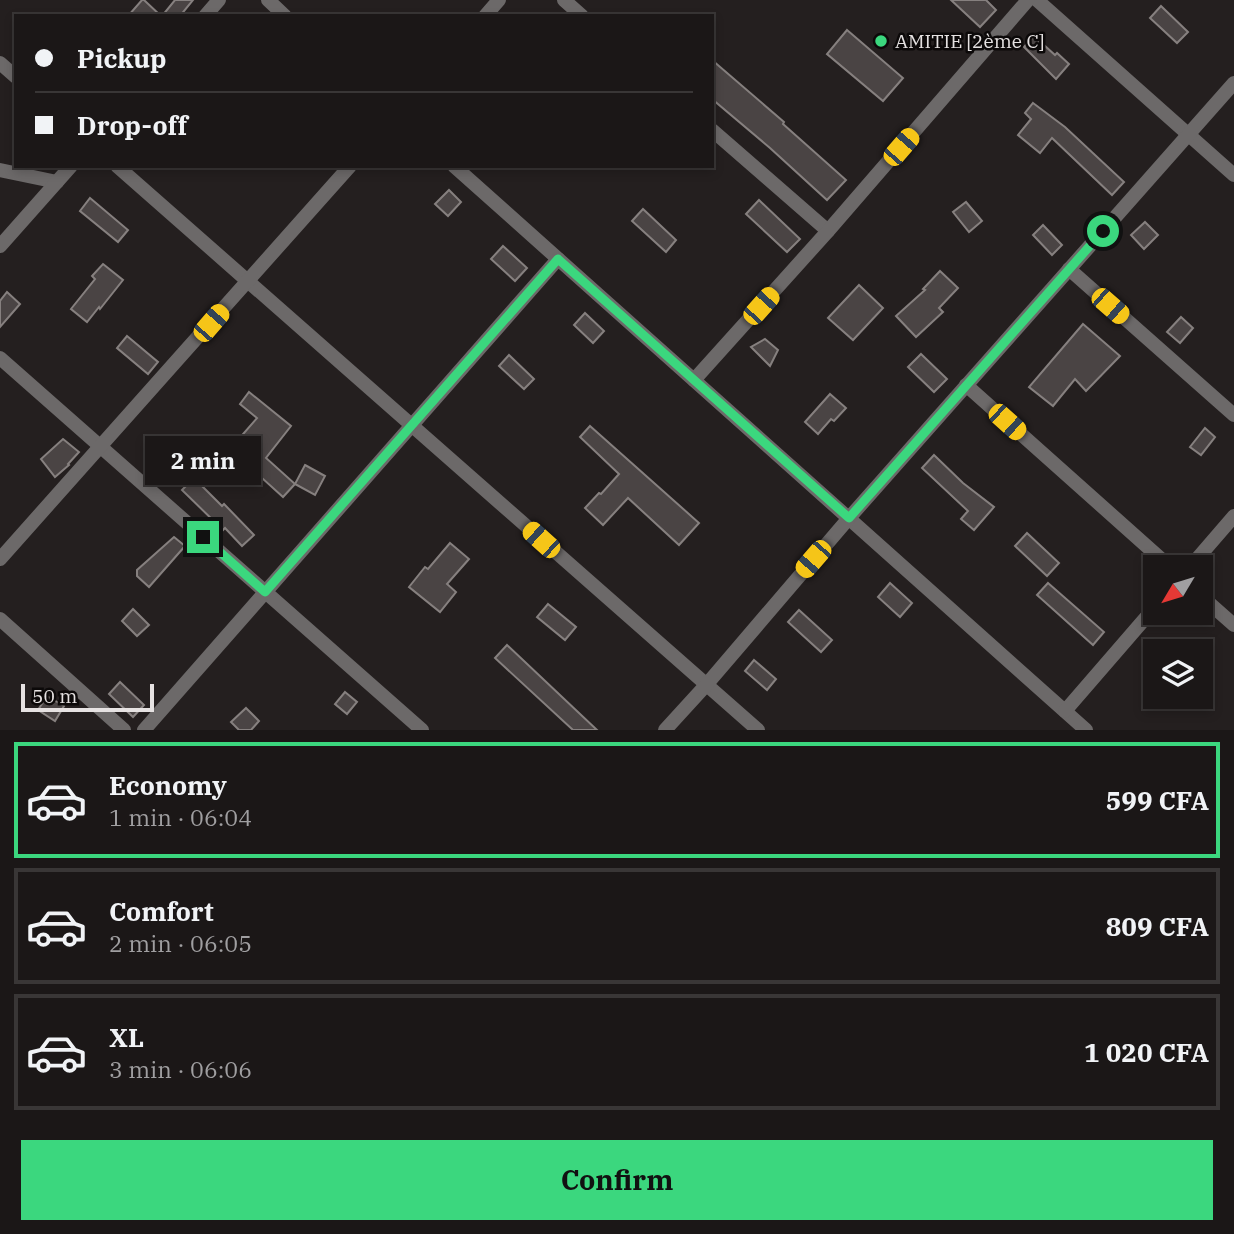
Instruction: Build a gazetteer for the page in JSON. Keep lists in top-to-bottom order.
{
  "places": ["AMITIE [2ème C]"],
  "scale_bar": "50 m",
  "north": "bottom left",
  "page": {
    "banner": ["Pickup", "Drop-off"],
    "bubble": "2 min",
    "scale": "50 m",
    "list": [
      {
        "name": "Economy",
        "note": "1 min · 06:04",
        "value": "599 CFA"
      },
      {
        "name": "Comfort",
        "note": "2 min · 06:05",
        "value": "809 CFA"
      },
      {
        "name": "XL",
        "note": "3 min · 06:06",
        "value": "1 020 CFA"
      }
    ],
    "buttons": "Confirm"
  }
}
